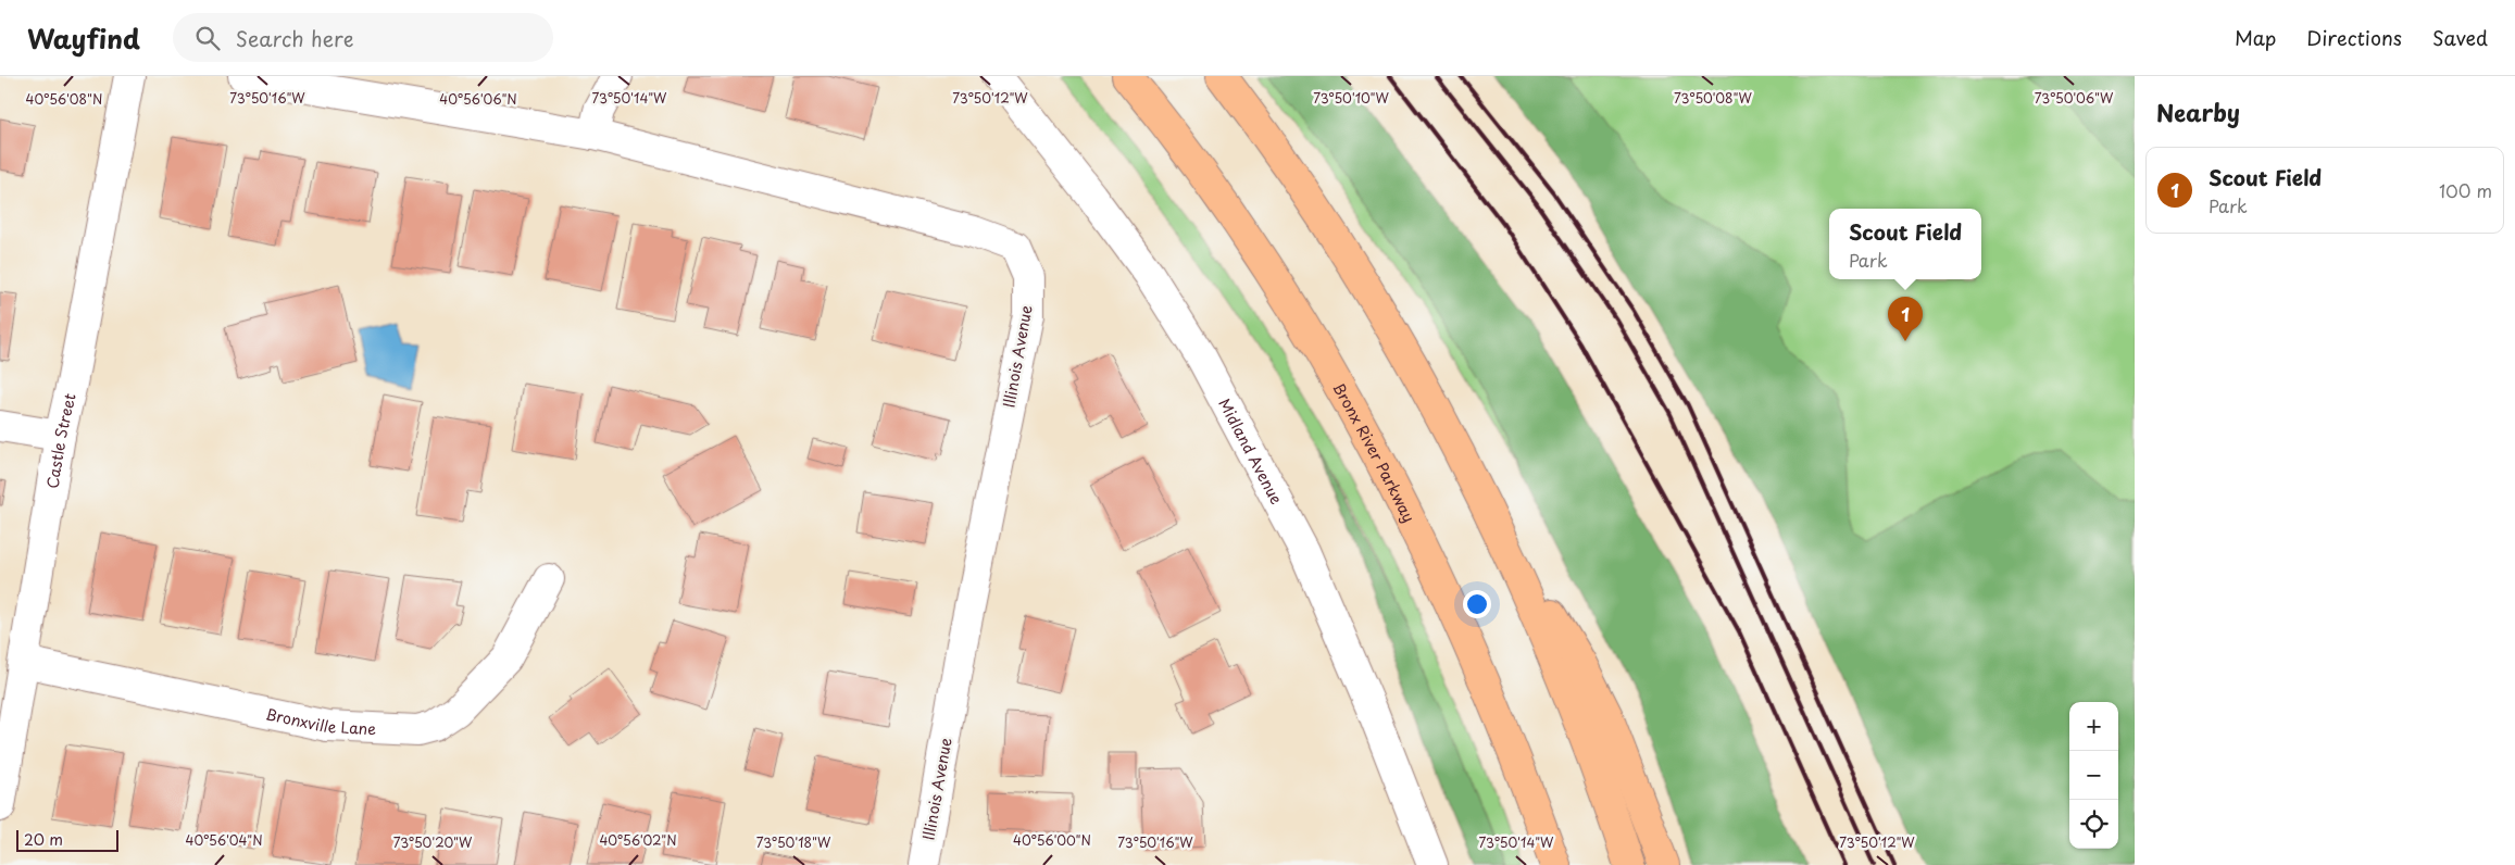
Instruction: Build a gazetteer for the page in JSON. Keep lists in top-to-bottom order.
{
  "streets": {
    "highway": ["Bronx River Parkway"],
    "street": [
      "Illinois Avenue",
      "Castle Street",
      "Midland Avenue",
      "Bronxville Lane"
    ]
  },
  "crossings": [
    ["Castle Street", "Bronxville Lane"]
  ],
  "scale_bar": "20 m",
  "page": {
    "header": "Wayfind",
    "search": "Search here",
    "nav": ["Map", "Directions", "Saved"],
    "heading": "Nearby",
    "list": [
      {
        "mark": "1",
        "name": "Scout Field",
        "note": "Park",
        "value": "100 m"
      }
    ],
    "popup": ["Scout Field", "Park"],
    "pins": "1",
    "map_buttons": ["+", "−"],
    "scale": "20 m"
  },
  "coordinates": [
    "73°50'16\"W",
    "73°50'14\"W",
    "73°50'12\"W",
    "73°50'10\"W",
    "73°50'08\"W",
    "73°50'06\"W",
    "40°56'08\"N",
    "40°56'06\"N",
    "40°56'04\"N",
    "40°56'02\"N",
    "40°56'00\"N",
    "73°50'20\"W",
    "73°50'18\"W"
  ]
}
